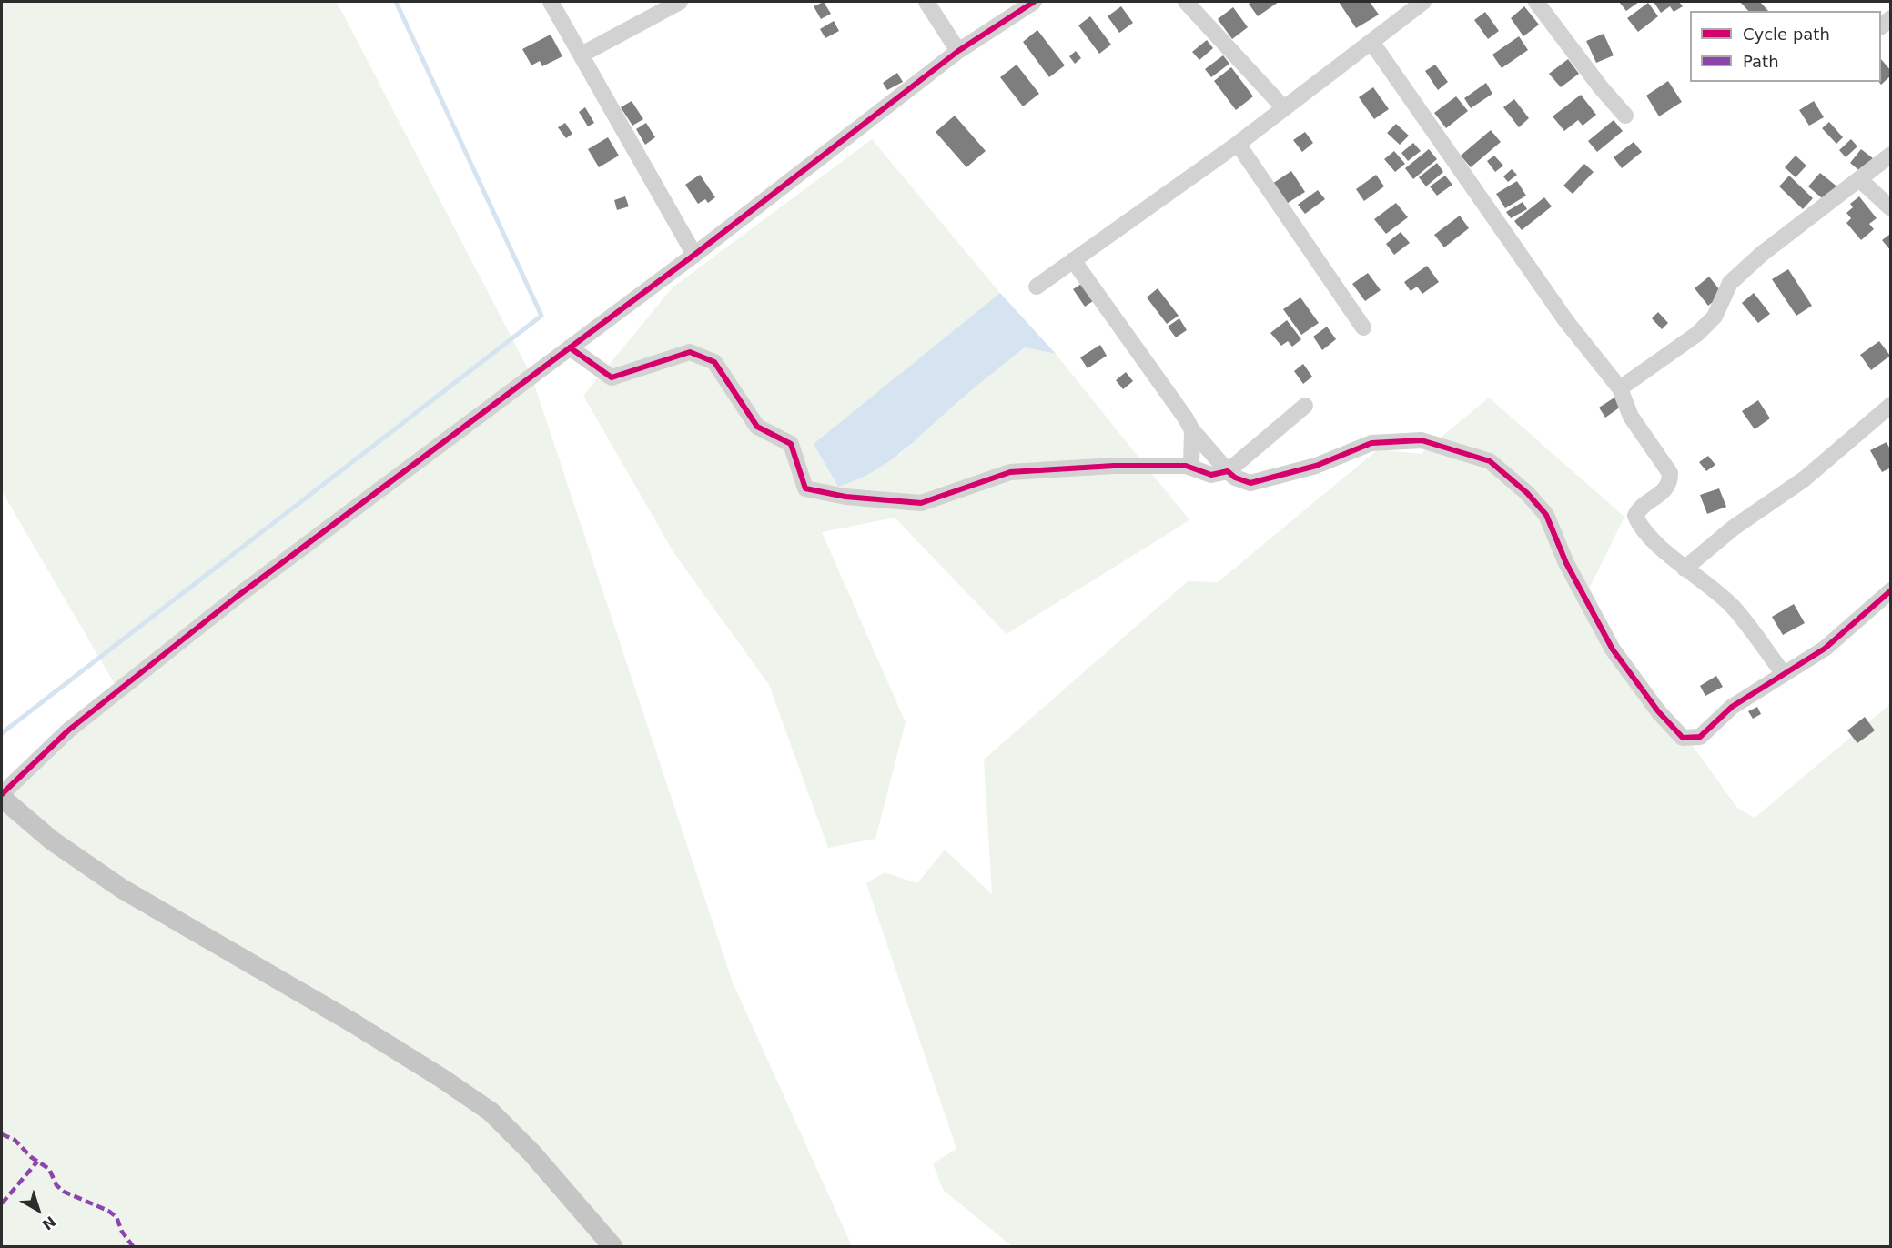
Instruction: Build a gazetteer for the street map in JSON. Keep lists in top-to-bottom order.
{
  "legend": ["Cycle path", "Path"],
  "north": "bottom right"
}
